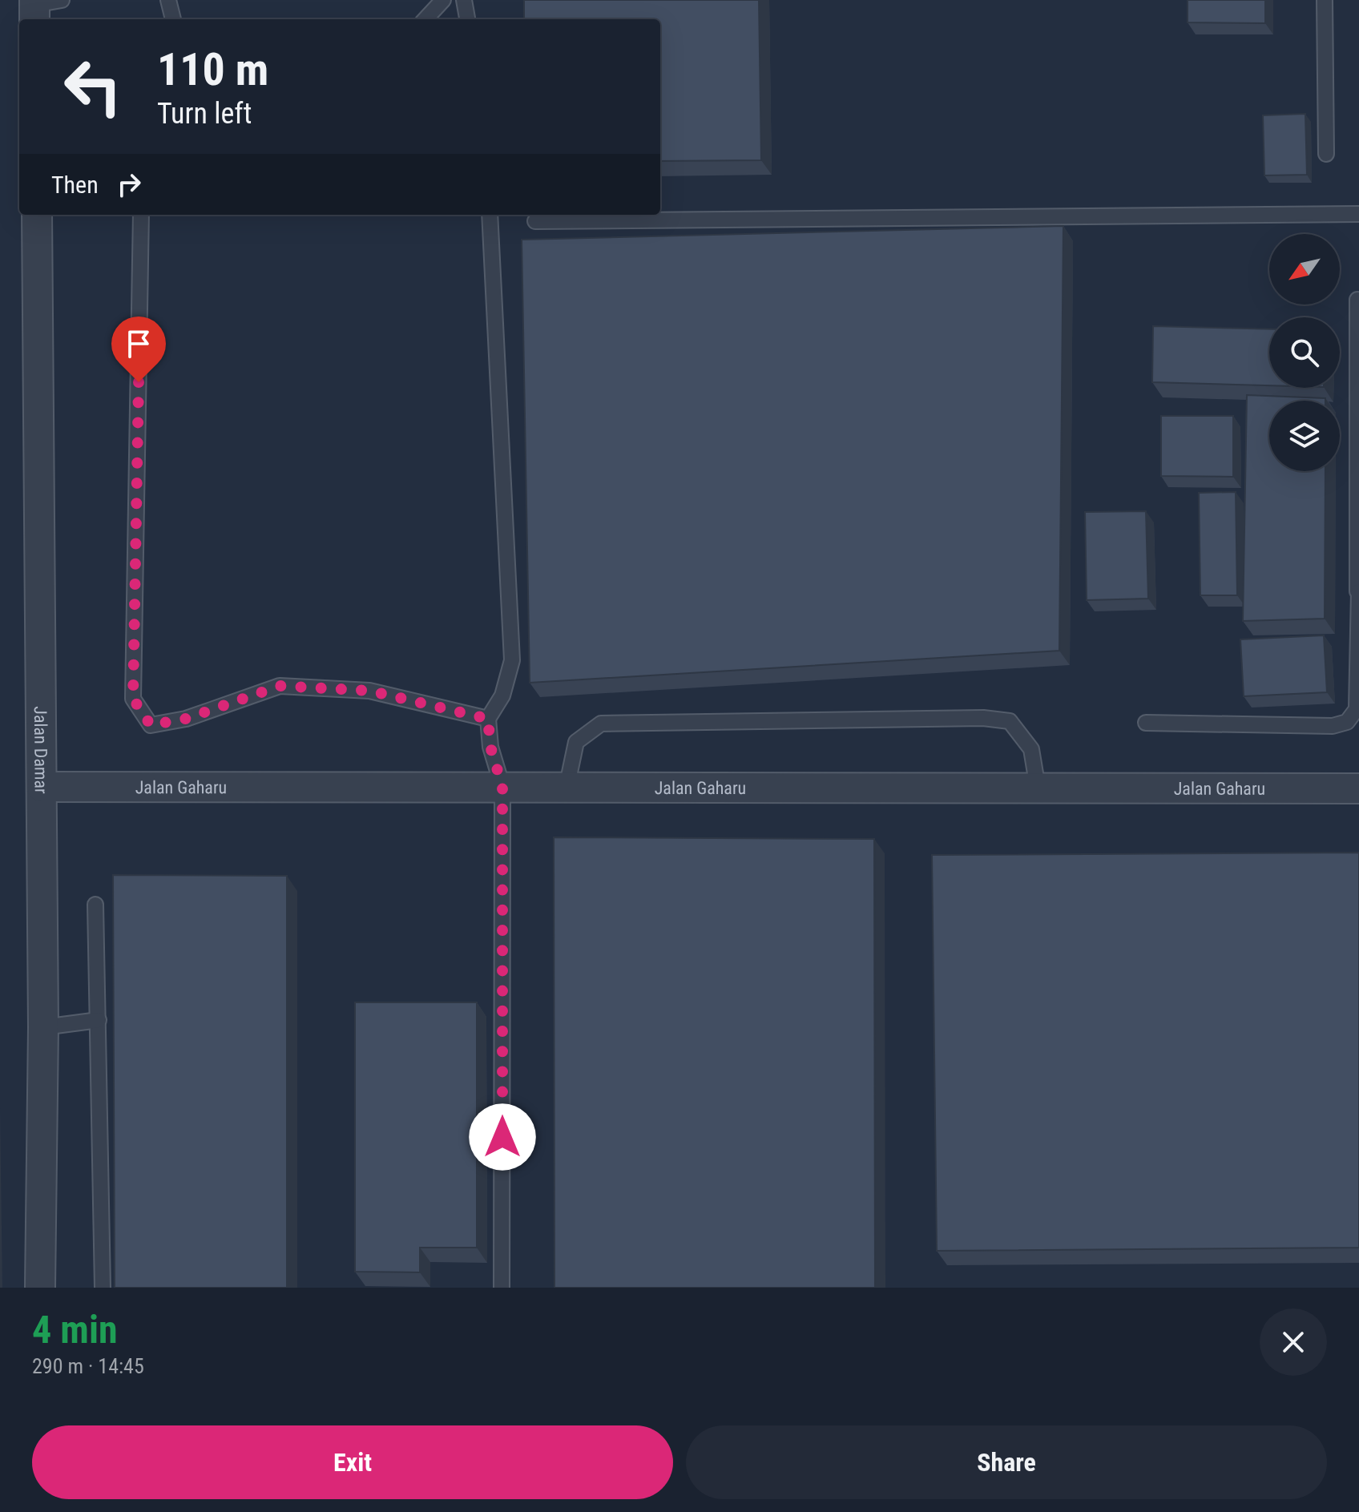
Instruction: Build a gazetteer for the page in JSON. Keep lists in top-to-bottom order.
{
  "streets": {
    "street": ["Jalan Damar", "Jalan Gaharu"]
  },
  "crossings": [
    ["Jalan Damar", "Jalan Gaharu"]
  ],
  "north": "bottom left",
  "page": {
    "turn": ["110 m", "Turn left"],
    "then": "Then",
    "heading": ["4 min", "290 m · 14:45"],
    "buttons": ["Exit", "Share"]
  }
}
